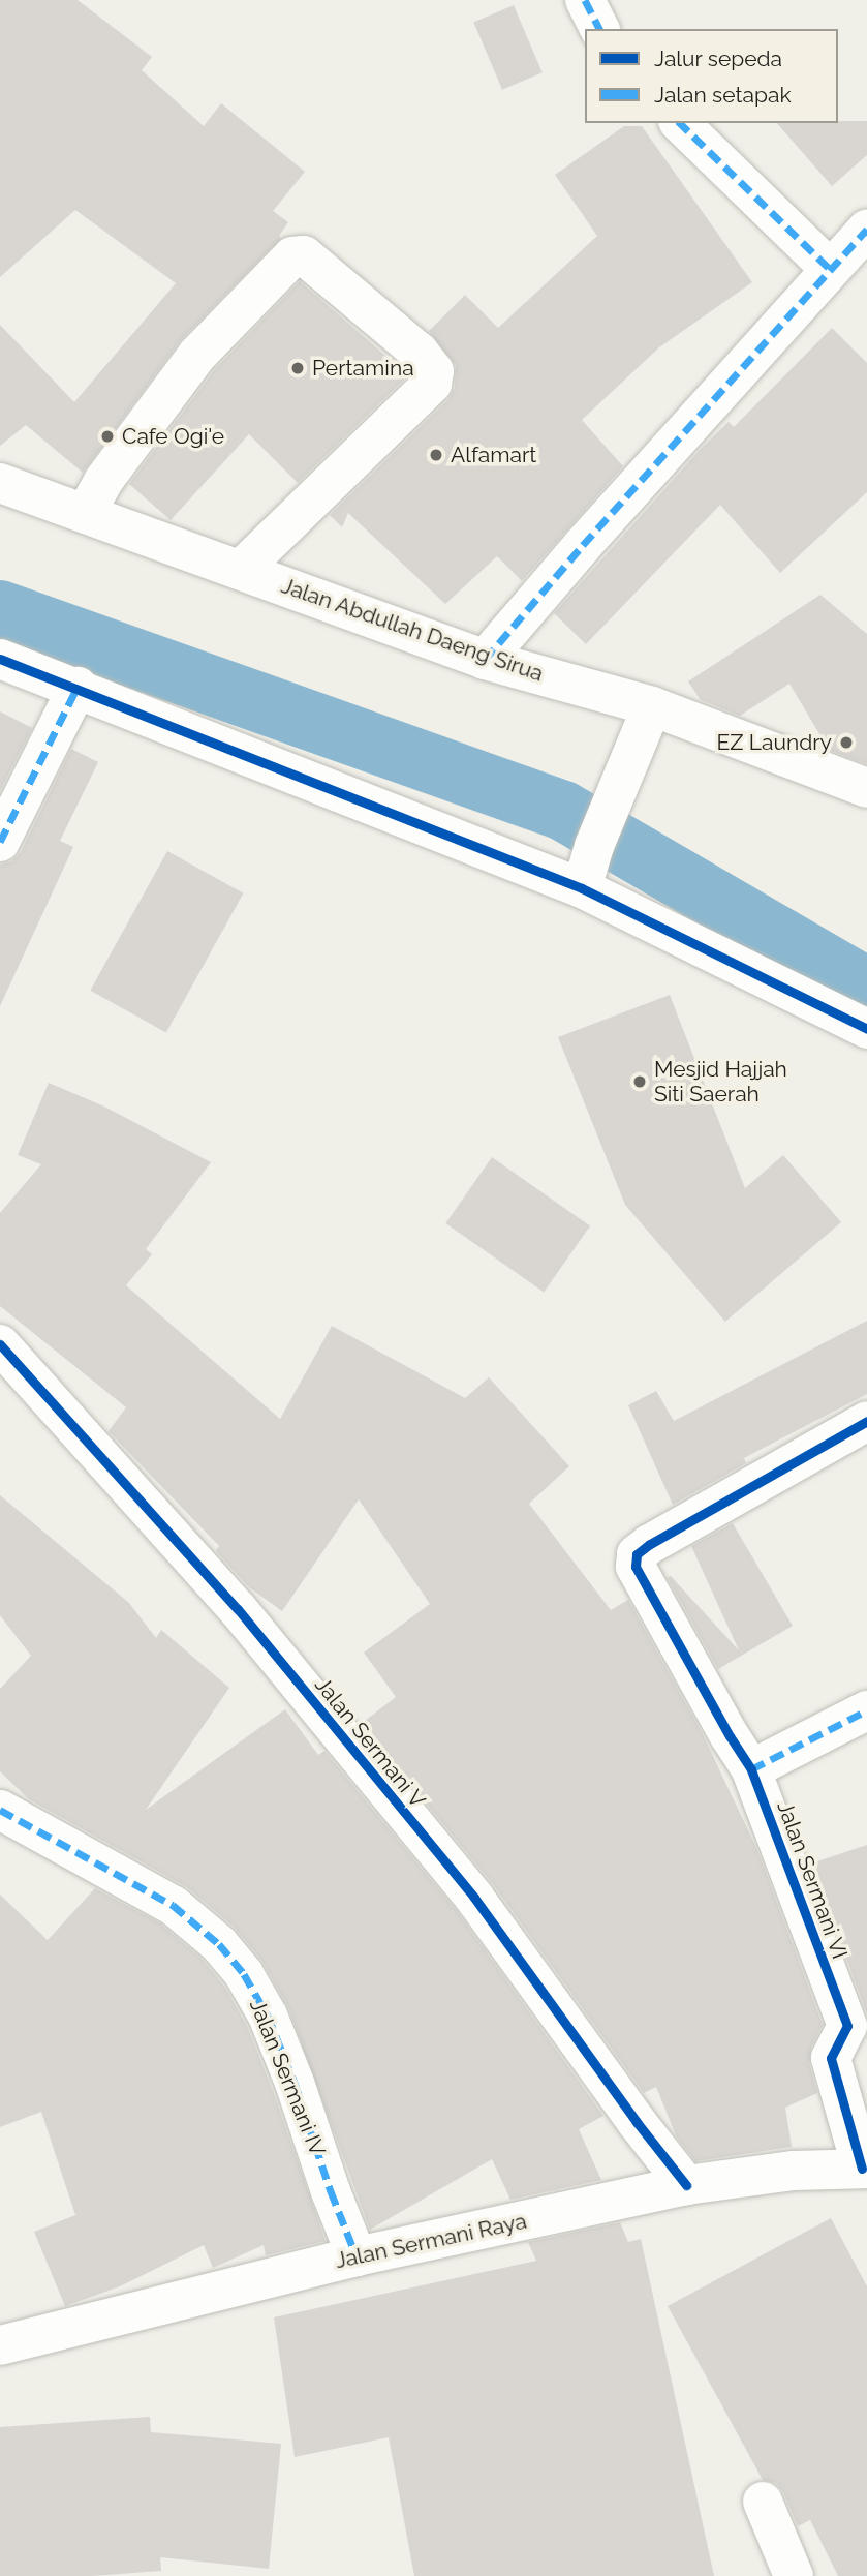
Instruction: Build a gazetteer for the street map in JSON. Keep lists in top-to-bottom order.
{
  "streets": {
    "street": [
      "Jalan Abdullah Daeng Sirua",
      "Jalan Sermani V",
      "Jalan Sermani VI",
      "Jalan Sermani IV",
      "Jalan Sermani Raya"
    ]
  },
  "crossings": [
    ["Jalan Sermani V", "Jalan Sermani Raya"],
    ["Jalan Sermani VI", "Jalan Sermani Raya"],
    ["Jalan Sermani IV", "Jalan Sermani Raya"]
  ],
  "places": [
    "Pertamina",
    "Cafe Ogi'e",
    "Alfamart",
    "EZ Laundry",
    "Mesjid Hajjah Siti Saerah"
  ],
  "legend": ["Jalur sepeda", "Jalan setapak"]
}
